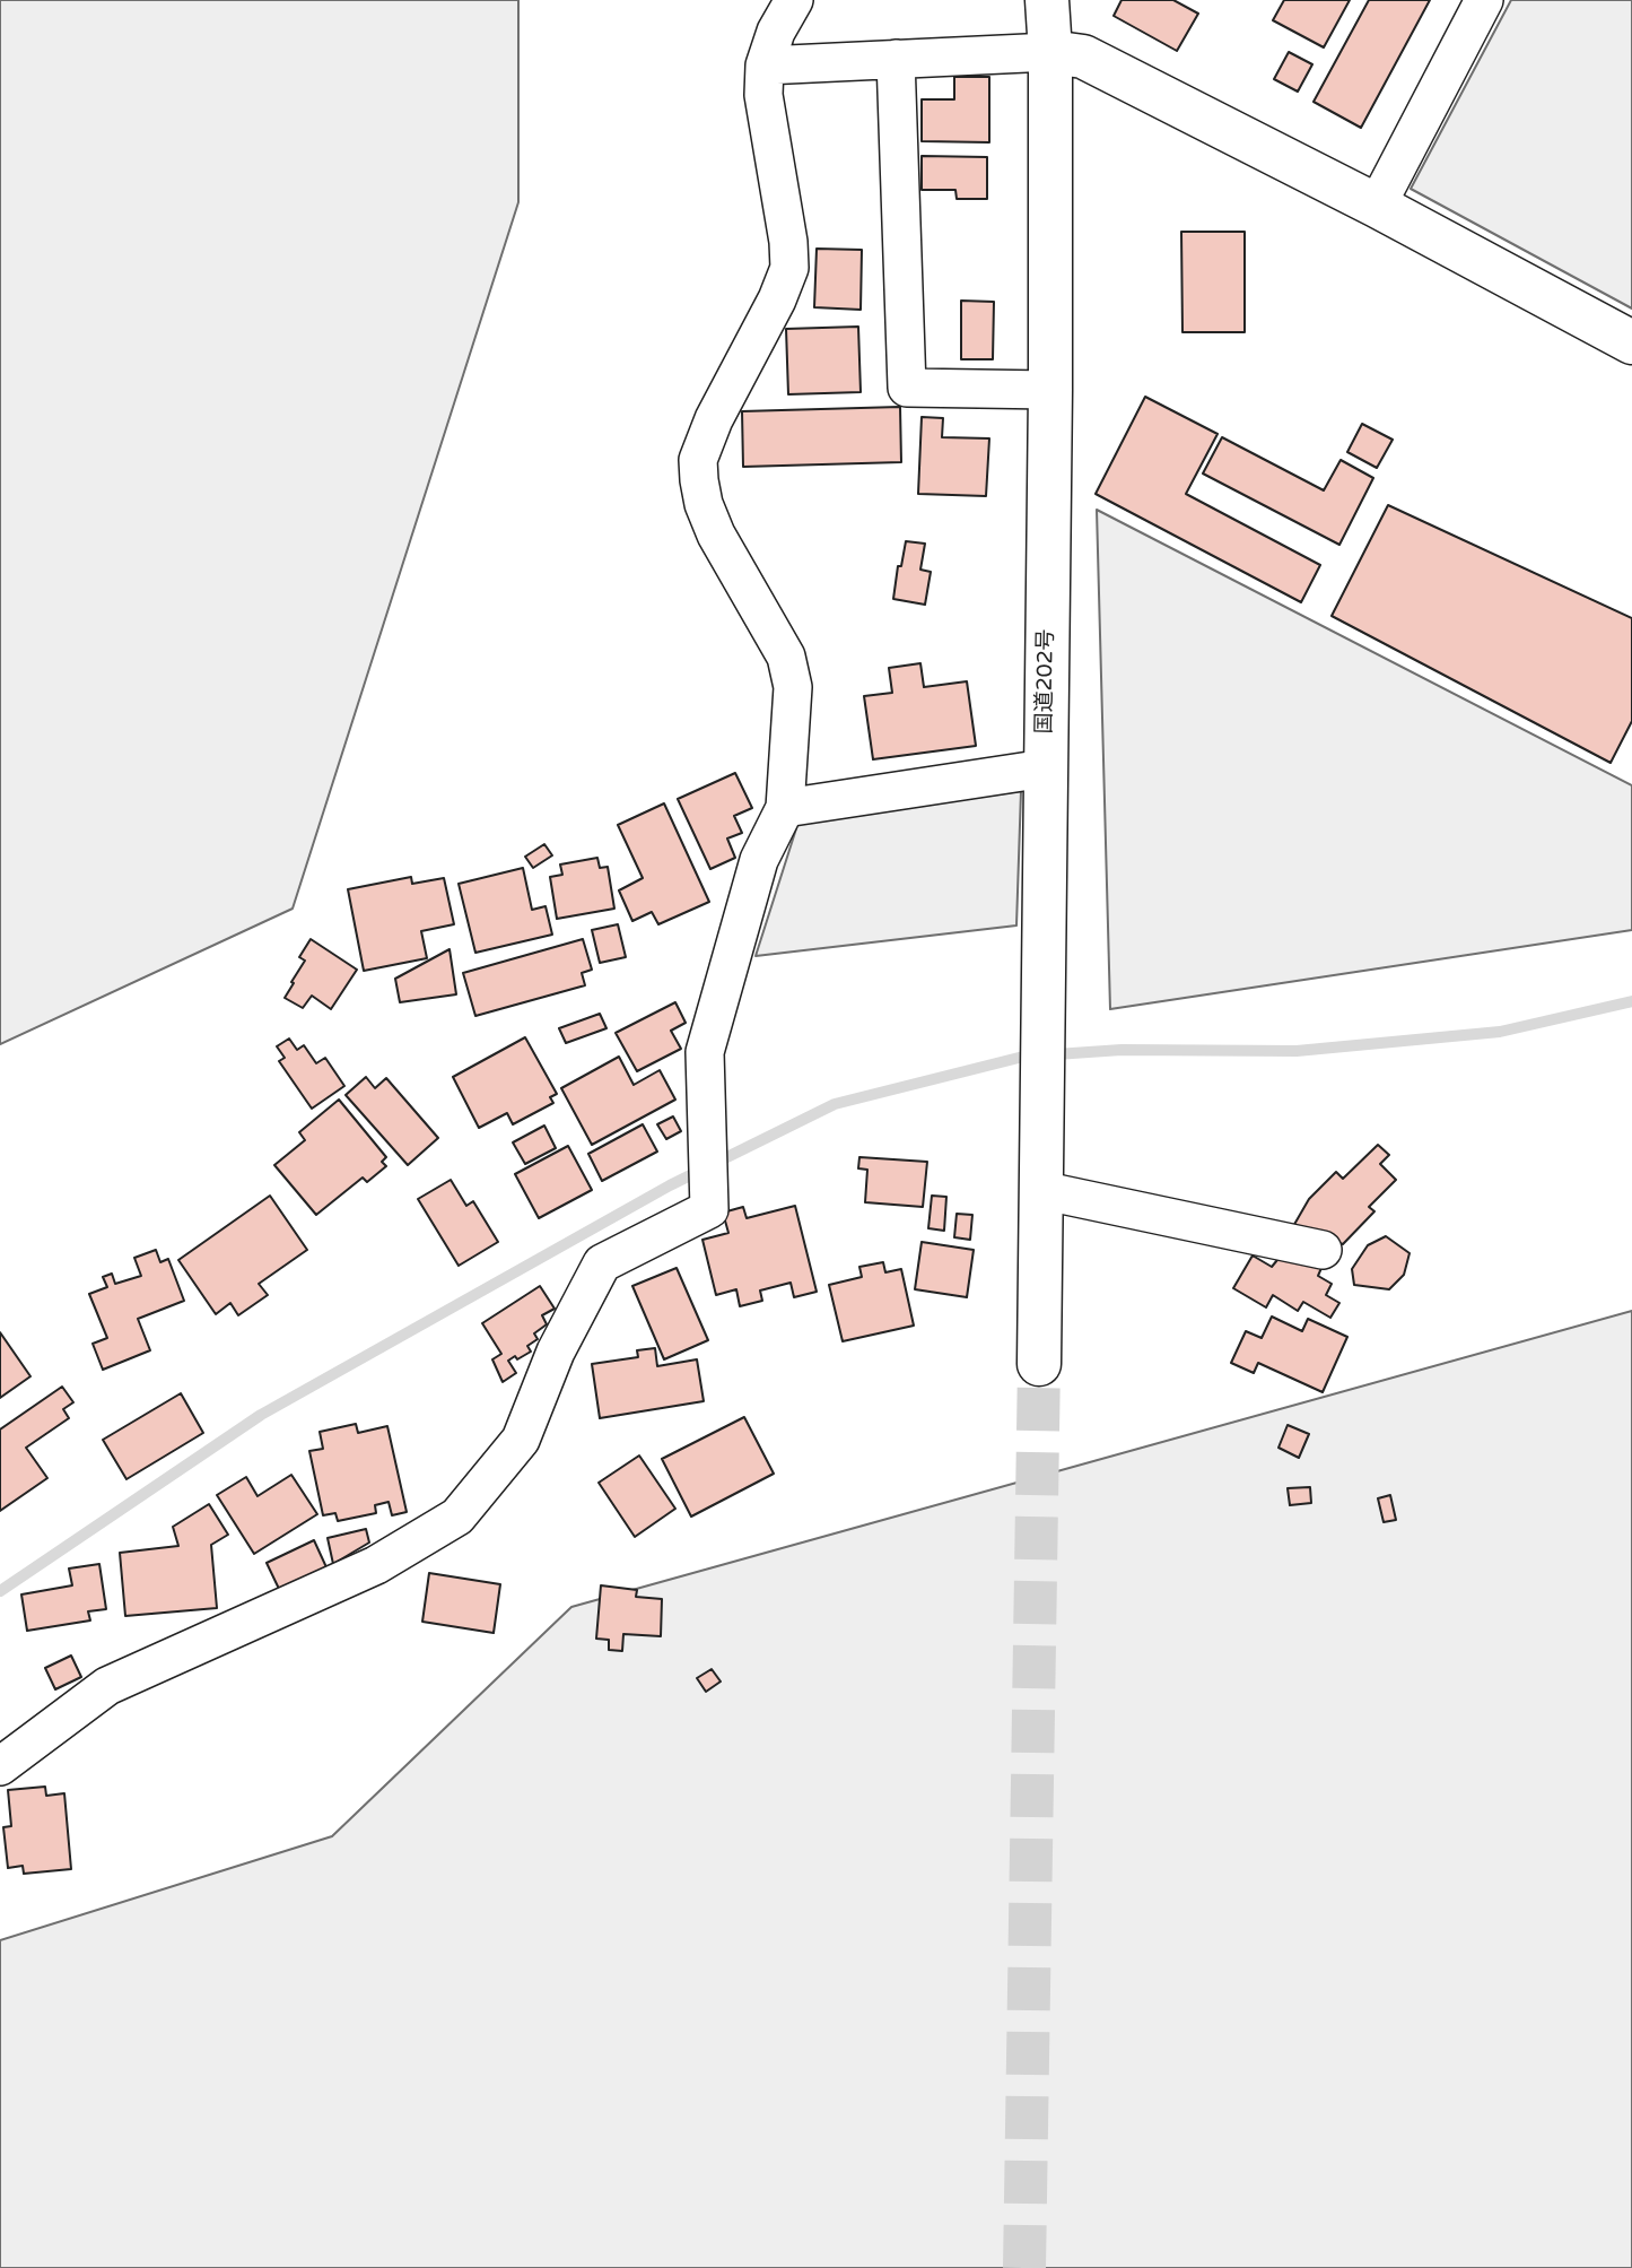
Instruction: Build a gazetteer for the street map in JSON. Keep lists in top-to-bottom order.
{
  "streets": {
    "main road": ["国道202号"]
  }
}
